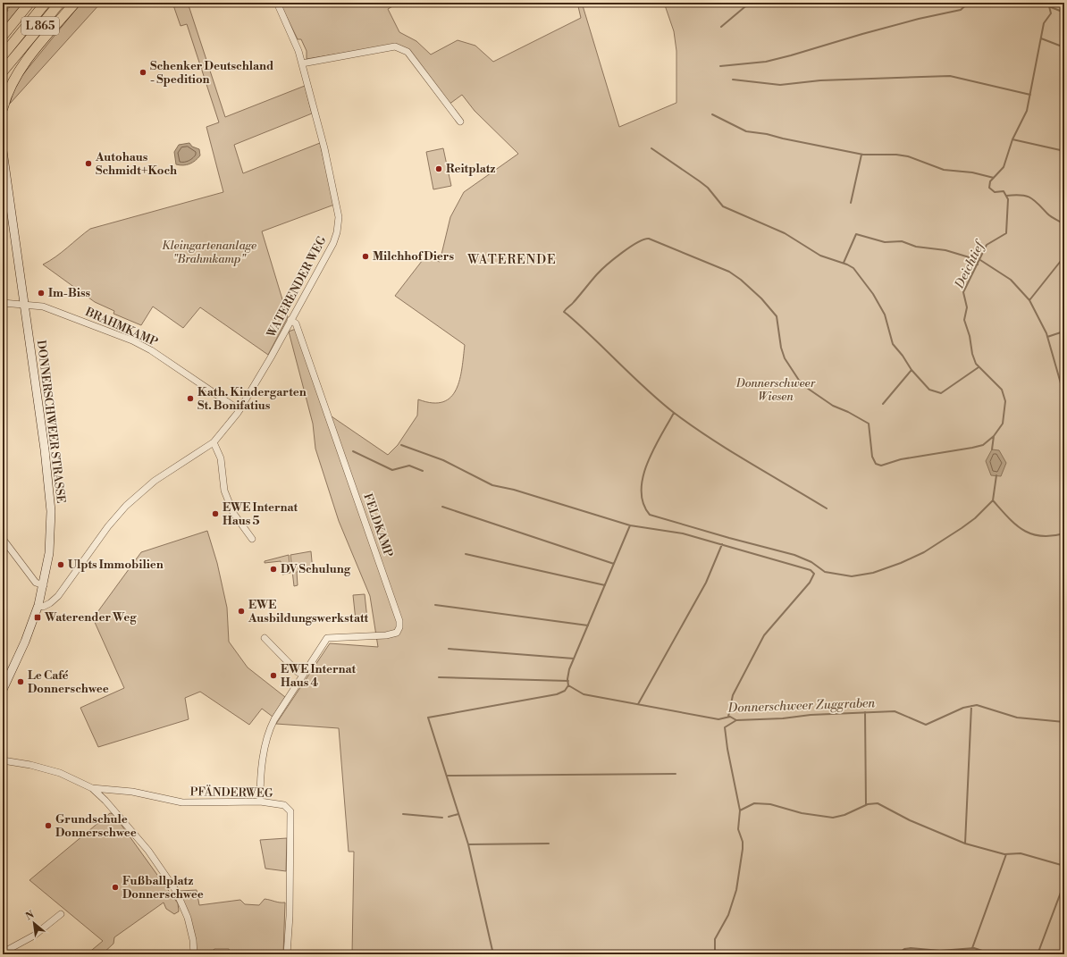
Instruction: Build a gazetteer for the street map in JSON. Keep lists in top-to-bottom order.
{
  "streets": {
    "highway": ["L 865"],
    "main road": ["DONNERSCHWEER STRASSE"],
    "street": [
      "WATERENDER WEG",
      "BRAHMKAMP",
      "FELDKAMP",
      "PFÄNDERWEG"
    ]
  },
  "crossings": [
    ["WATERENDER WEG", "BRAHMKAMP"],
    ["WATERENDER WEG", "DONNERSCHWEER STRASSE"],
    ["WATERENDER WEG", "FELDKAMP"],
    ["BRAHMKAMP", "DONNERSCHWEER STRASSE"],
    ["FELDKAMP", "PFÄNDERWEG"]
  ],
  "districts": ["WATERENDE"],
  "water": ["Deichtief", "Donnerschweer Zuggraben"],
  "parks": ["Kleingartenanlage \"Brahmkamp\"", "Donnerschweer Wiesen"],
  "places": {
    "other": [
      "Schenker Deutschland - Spedition",
      "Autohaus Schmidt+Koch",
      "Reitplatz",
      "Milchhof Diers",
      "Im-Biss",
      "Kath. Kindergarten St. Bonifatius",
      "EWE Internat Haus 5",
      "Ulpts Immobilien",
      "DV Schulung",
      "EWE Ausbildungswerkstatt",
      "EWE Internat Haus 4",
      "Le Café Donnerschwee",
      "Grundschule Donnerschwee",
      "Fußballplatz Donnerschwee"
    ],
    "transit": ["Waterender Weg"]
  },
  "north": "top left"
}
